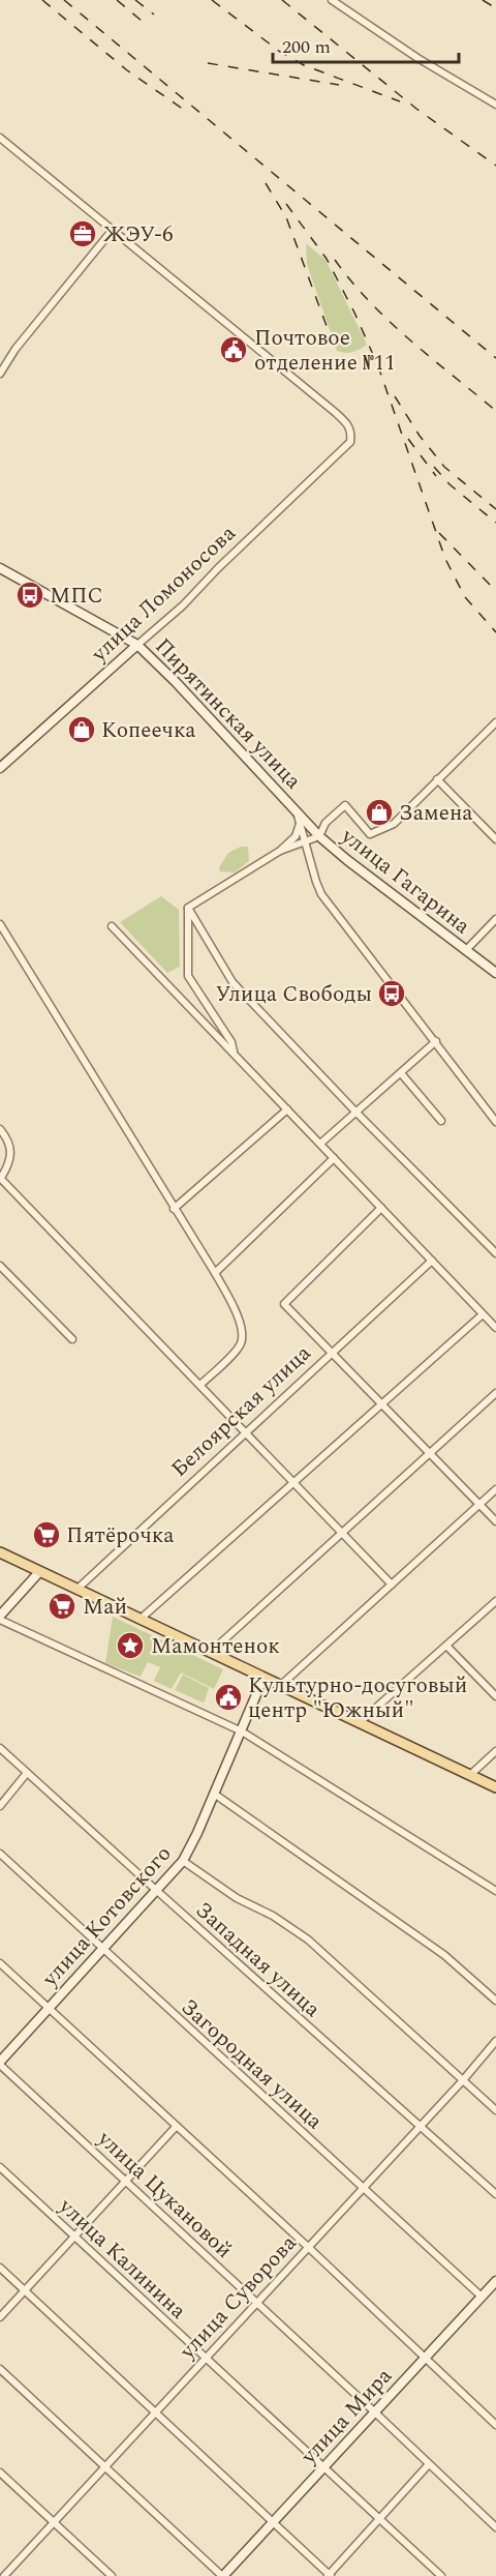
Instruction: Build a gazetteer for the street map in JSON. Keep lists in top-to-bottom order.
{
  "streets": {
    "street": [
      "улица Ломоносова",
      "Пирятинская улица",
      "улица Гагарина",
      "Белоярская улица",
      "улица Котовского",
      "Западная улица",
      "Загородная улица",
      "улица Цукановой",
      "улица Калинина",
      "улица Суворова",
      "улица Мира"
    ]
  },
  "crossings": [
    ["улица Ломоносова", "Пирятинская улица"],
    ["Пирятинская улица", "улица Гагарина"],
    ["улица Котовского", "Западная улица"],
    ["улица Котовского", "Загородная улица"],
    ["улица Котовского", "улица Цукановой"],
    ["Западная улица", "улица Суворова"],
    ["Загородная улица", "улица Суворова"],
    ["Загородная улица", "улица Мира"],
    ["улица Цукановой", "улица Суворова"],
    ["улица Цукановой", "улица Мира"],
    ["улица Калинина", "улица Суворова"],
    ["улица Калинина", "улица Мира"]
  ],
  "places": {
    "office": ["ЖЭУ-6"],
    "public building": ["Почтовое отделение №11", "Культурно-досуговый центр \"Южный\""],
    "bus stop": ["МПС", "Улица Свободы"],
    "shop": ["Копеечка", "Замена"],
    "supermarket": ["Пятёрочка", "Май"],
    "place": ["Мамонтенок"]
  },
  "scale_bar": "200 m"
}
